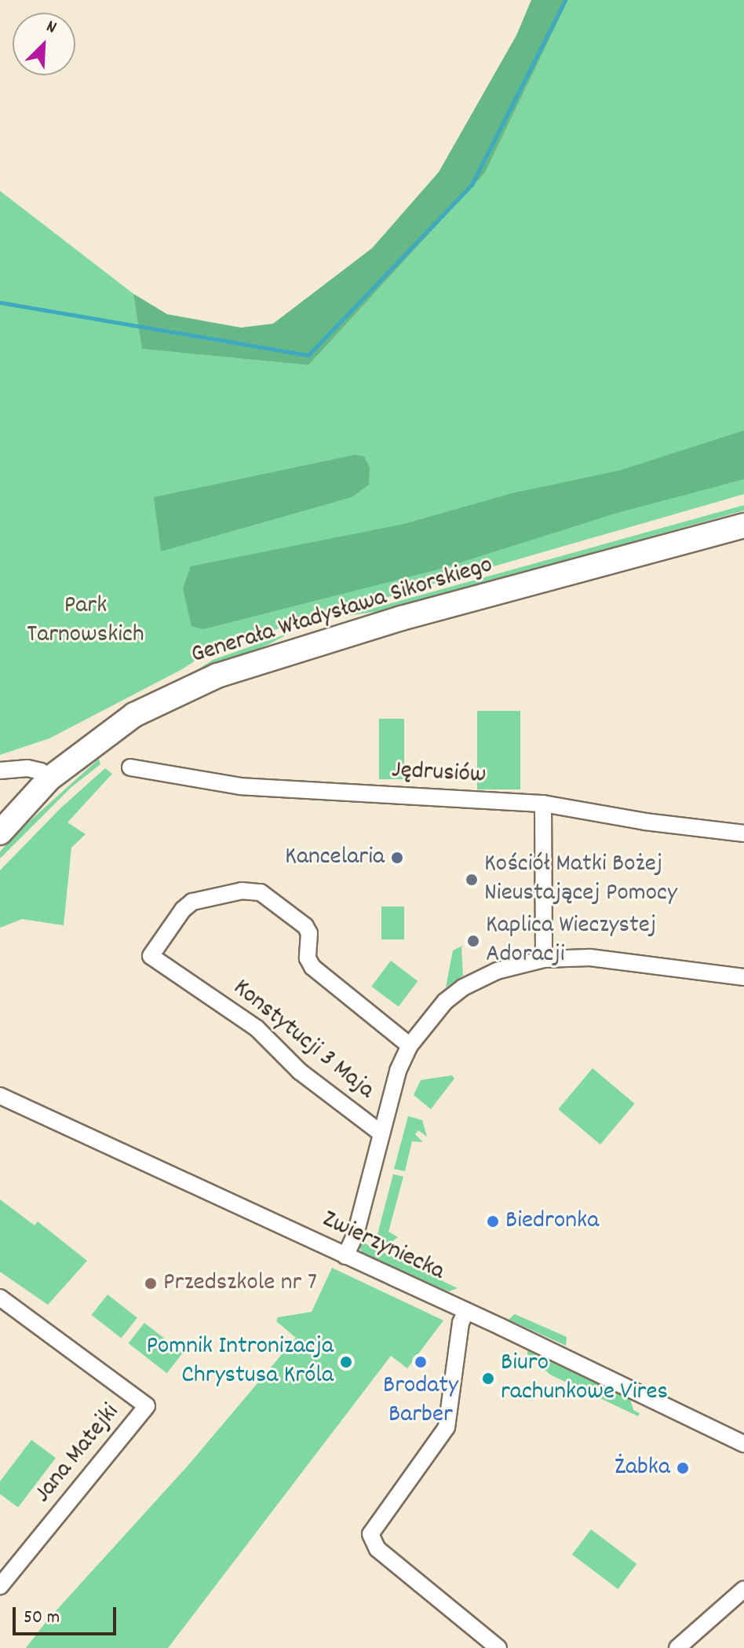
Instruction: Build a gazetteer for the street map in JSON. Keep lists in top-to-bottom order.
{
  "streets": {
    "street": [
      "Generała Władysława Sikorskiego",
      "Jędrusiów",
      "Konstytucji 3 Maja",
      "Zwierzyniecka",
      "Jana Matejki"
    ]
  },
  "crossings": [
    ["Konstytucji 3 Maja", "Zwierzyniecka"]
  ],
  "parks": ["Park Tarnowskich"],
  "places": [
    "Kancelaria",
    "Kościół Matki Bożej Nieustającej Pomocy",
    "Kaplica Wieczystej Adoracji",
    "Biedronka",
    "Przedszkole nr 7",
    "Pomnik Intronizacja Chrystusa Króla",
    "Brodaty Barber",
    "Biuro rachunkowe Vires",
    "Żabka"
  ],
  "scale_bar": "50 m",
  "north": "top right"
}
